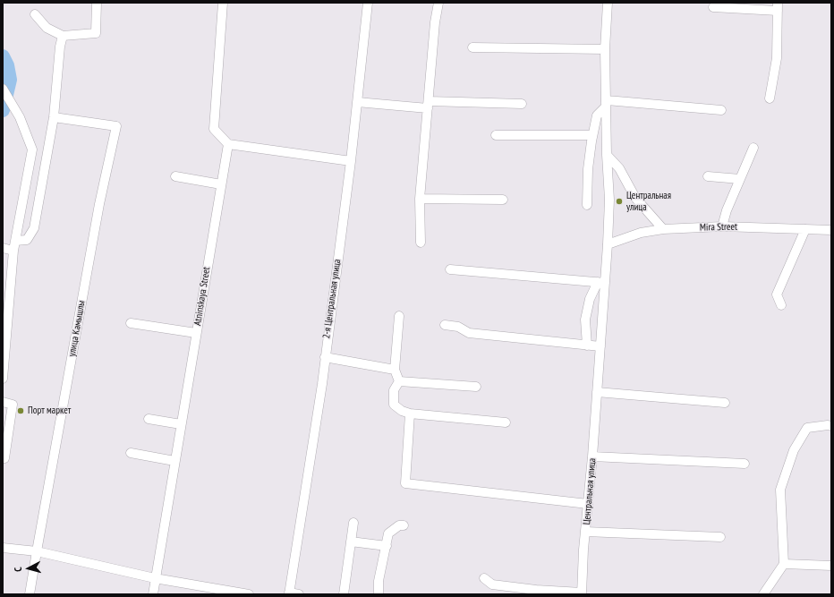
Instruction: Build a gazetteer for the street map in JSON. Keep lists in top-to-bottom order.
{
  "streets": {
    "street": [
      "Mira Street",
      "Atninskaya Street",
      "2-я Центральная улица",
      "улица Камышлы",
      "Центральная улица"
    ]
  },
  "crossings": [
    ["Mira Street", "Центральная улица"]
  ],
  "places": ["Центральная улица", "Порт маркет"],
  "north": "left"
}
